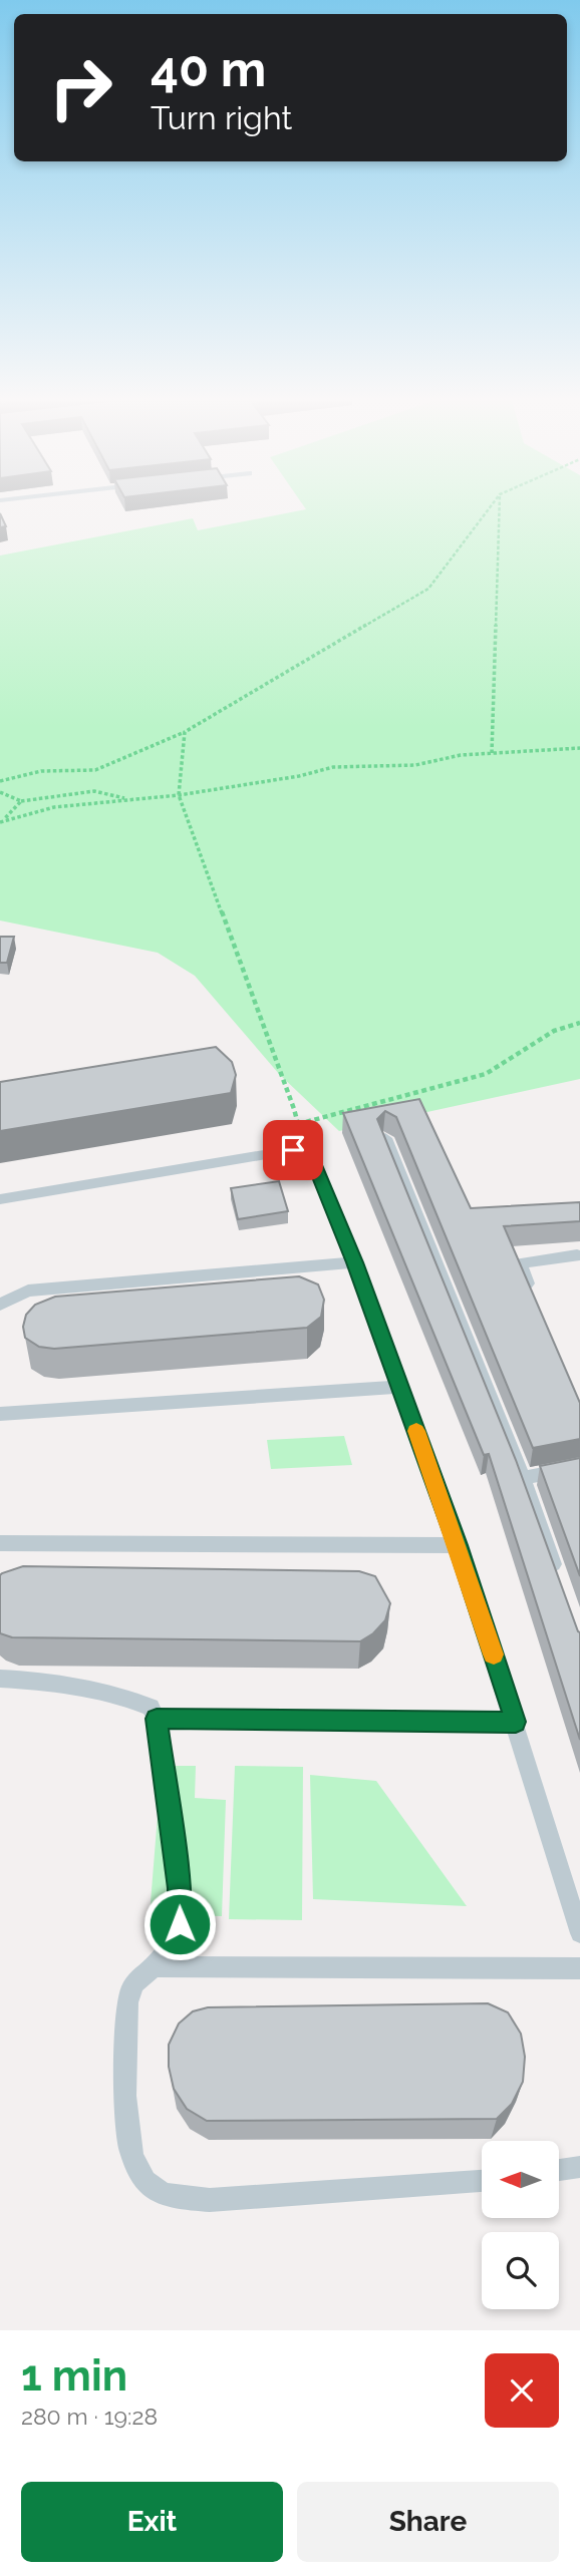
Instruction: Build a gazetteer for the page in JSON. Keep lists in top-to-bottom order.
{
  "north": "left",
  "page": {
    "turn": ["40 m", "Turn right"],
    "heading": ["1 min", "280 m · 19:28"],
    "buttons": ["Exit", "Share"]
  }
}
